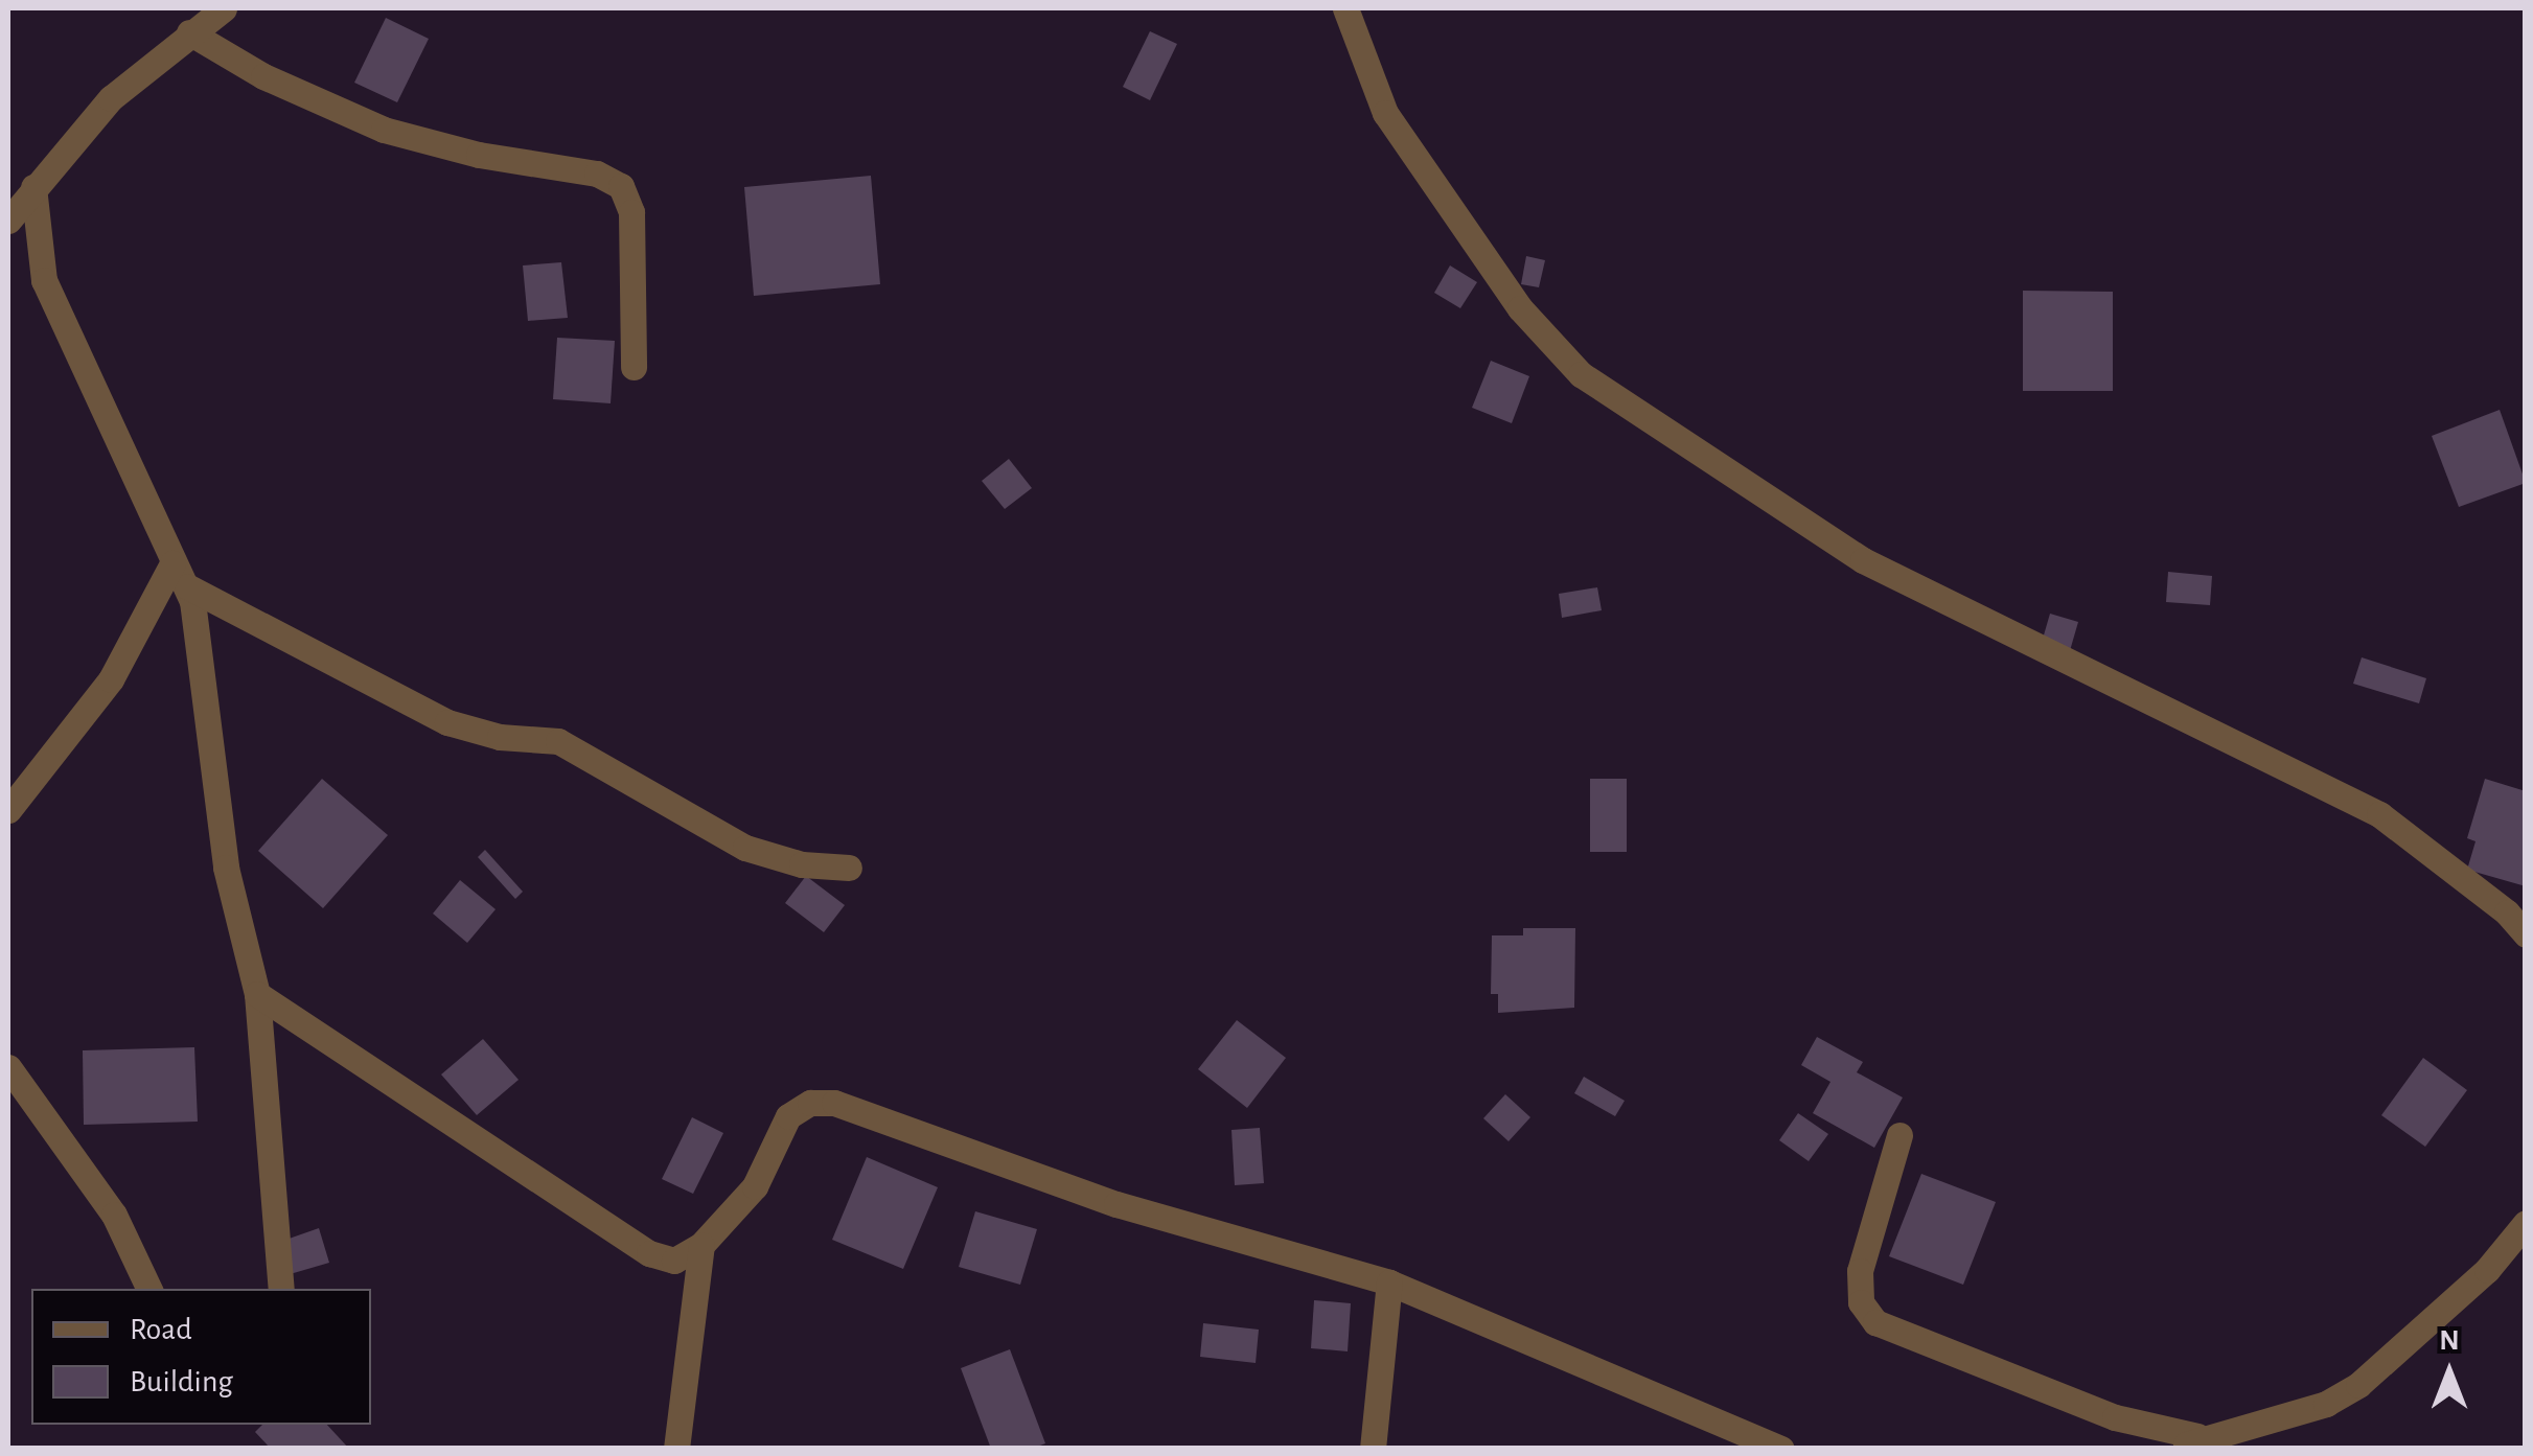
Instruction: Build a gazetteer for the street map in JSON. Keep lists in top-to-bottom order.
{
  "legend": ["Road", "Building"],
  "north": "top"
}
